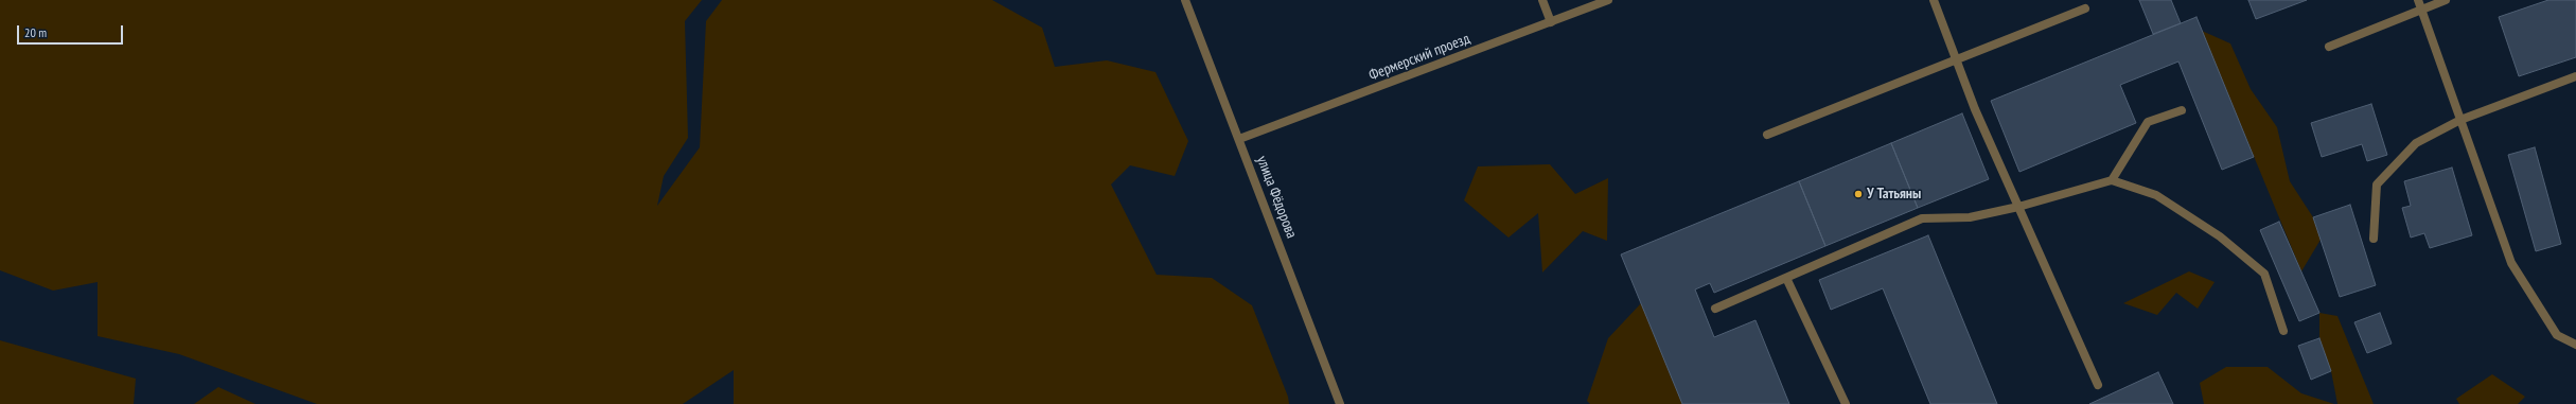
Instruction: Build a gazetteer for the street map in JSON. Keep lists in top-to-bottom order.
{
  "streets": {
    "street": ["Фермерский проезд", "улица Фёдорова"]
  },
  "crossings": [
    ["Фермерский проезд", "улица Фёдорова"]
  ],
  "places": ["У Татьяны"],
  "scale_bar": "20 m"
}
